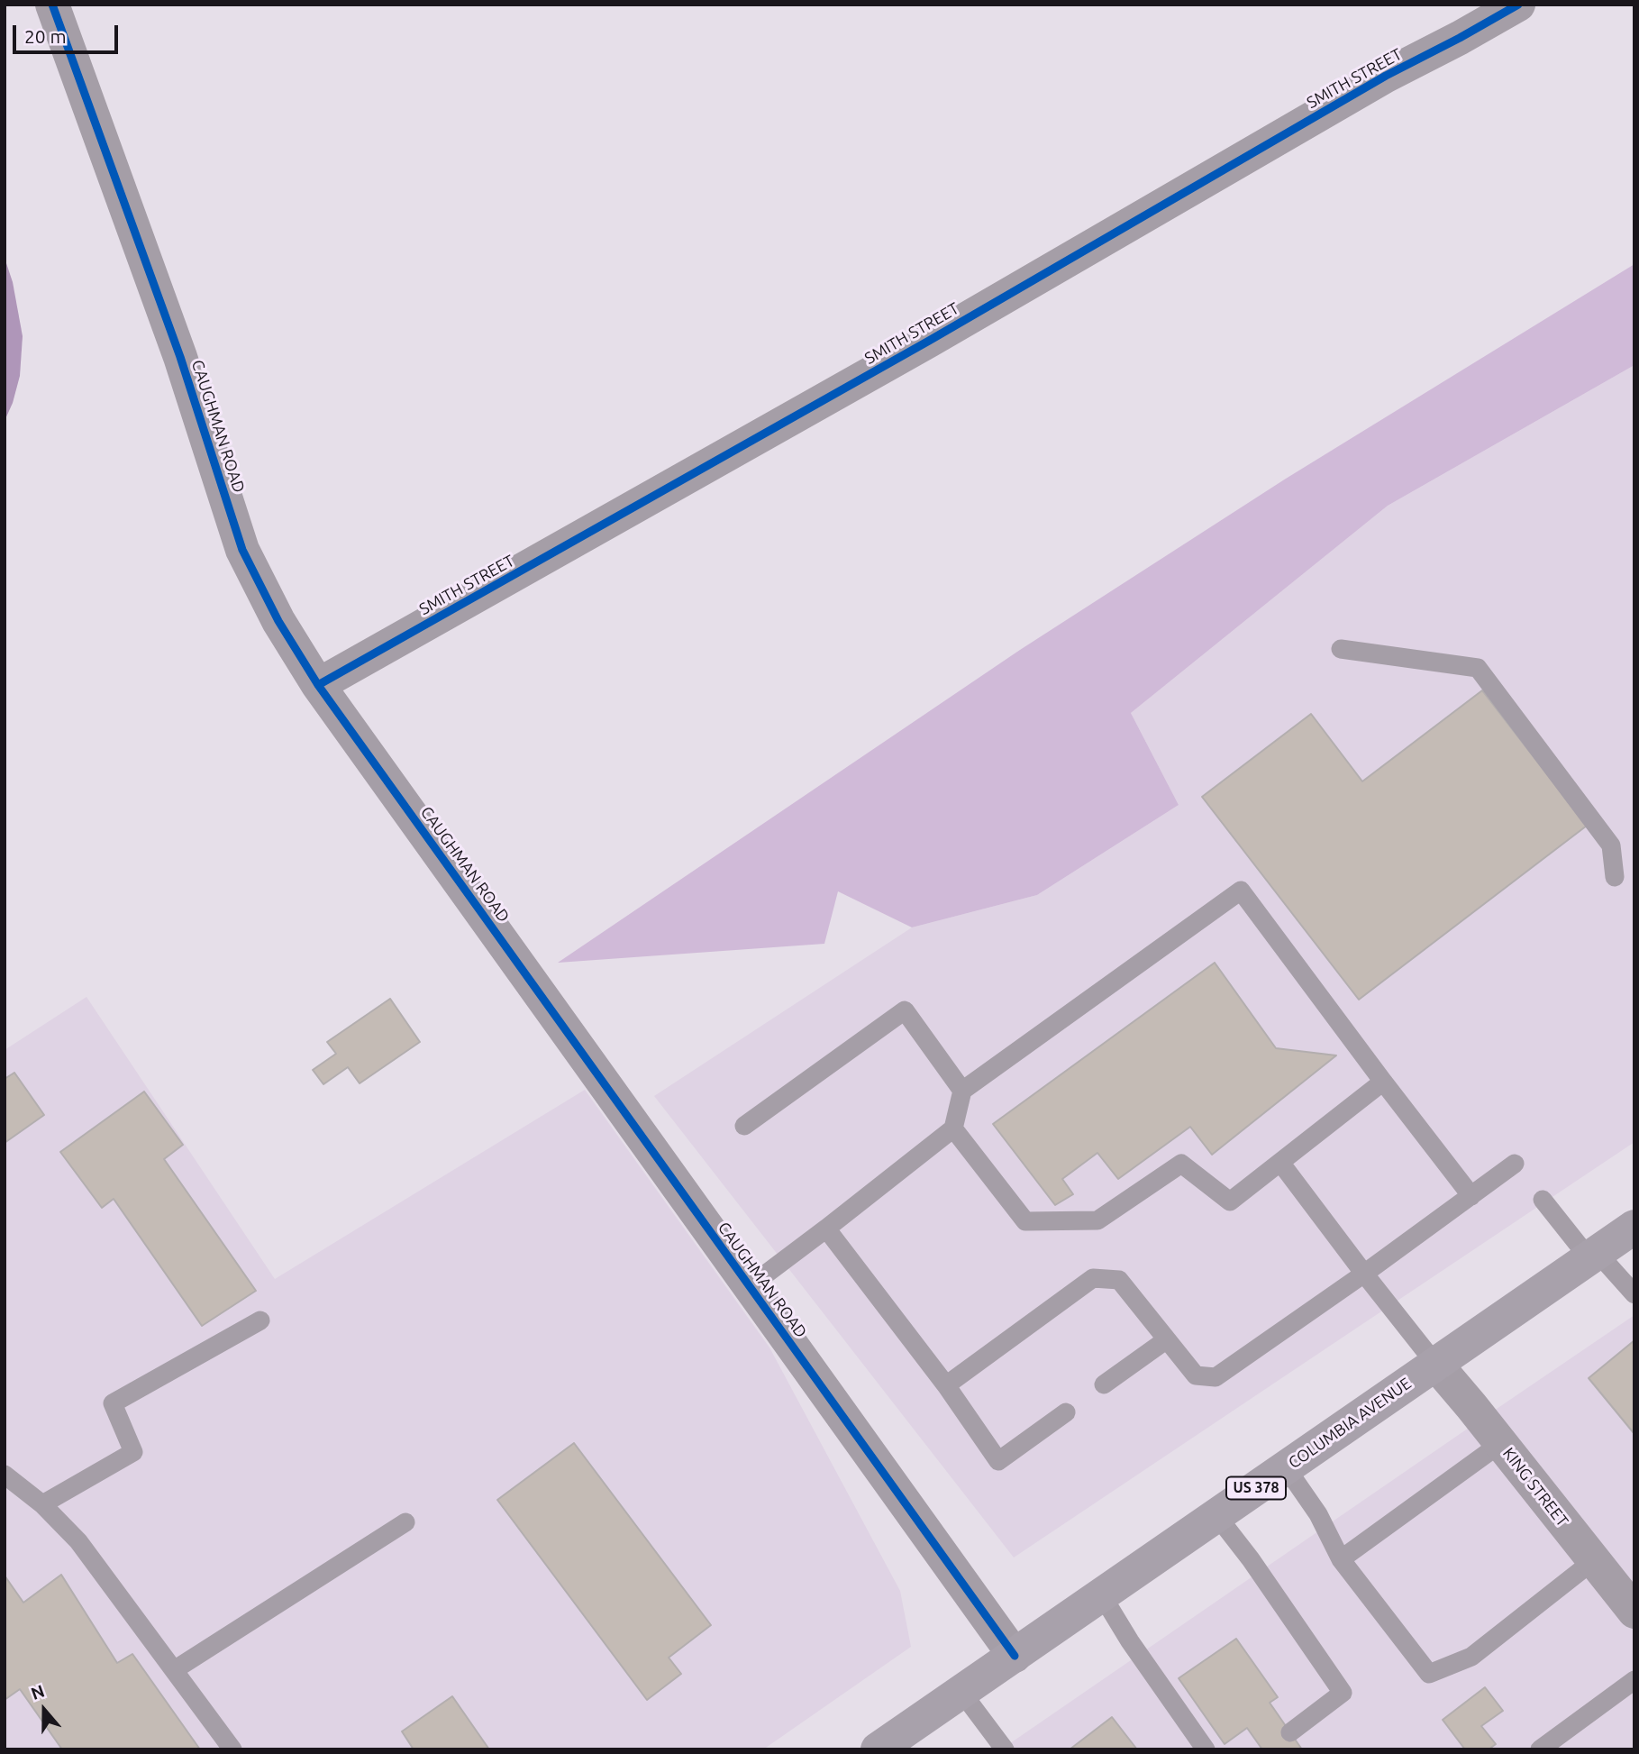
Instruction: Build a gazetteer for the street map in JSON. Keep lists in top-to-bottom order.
{
  "streets": {
    "main road": ["COLUMBIA AVENUE", "US 378"],
    "street": ["SMITH STREET", "CAUGHMAN ROAD", "KING STREET"]
  },
  "crossings": [
    ["SMITH STREET", "CAUGHMAN ROAD"],
    ["CAUGHMAN ROAD", "COLUMBIA AVENUE"],
    ["COLUMBIA AVENUE", "KING STREET"]
  ],
  "scale_bar": "20 m",
  "north": "top"
}
